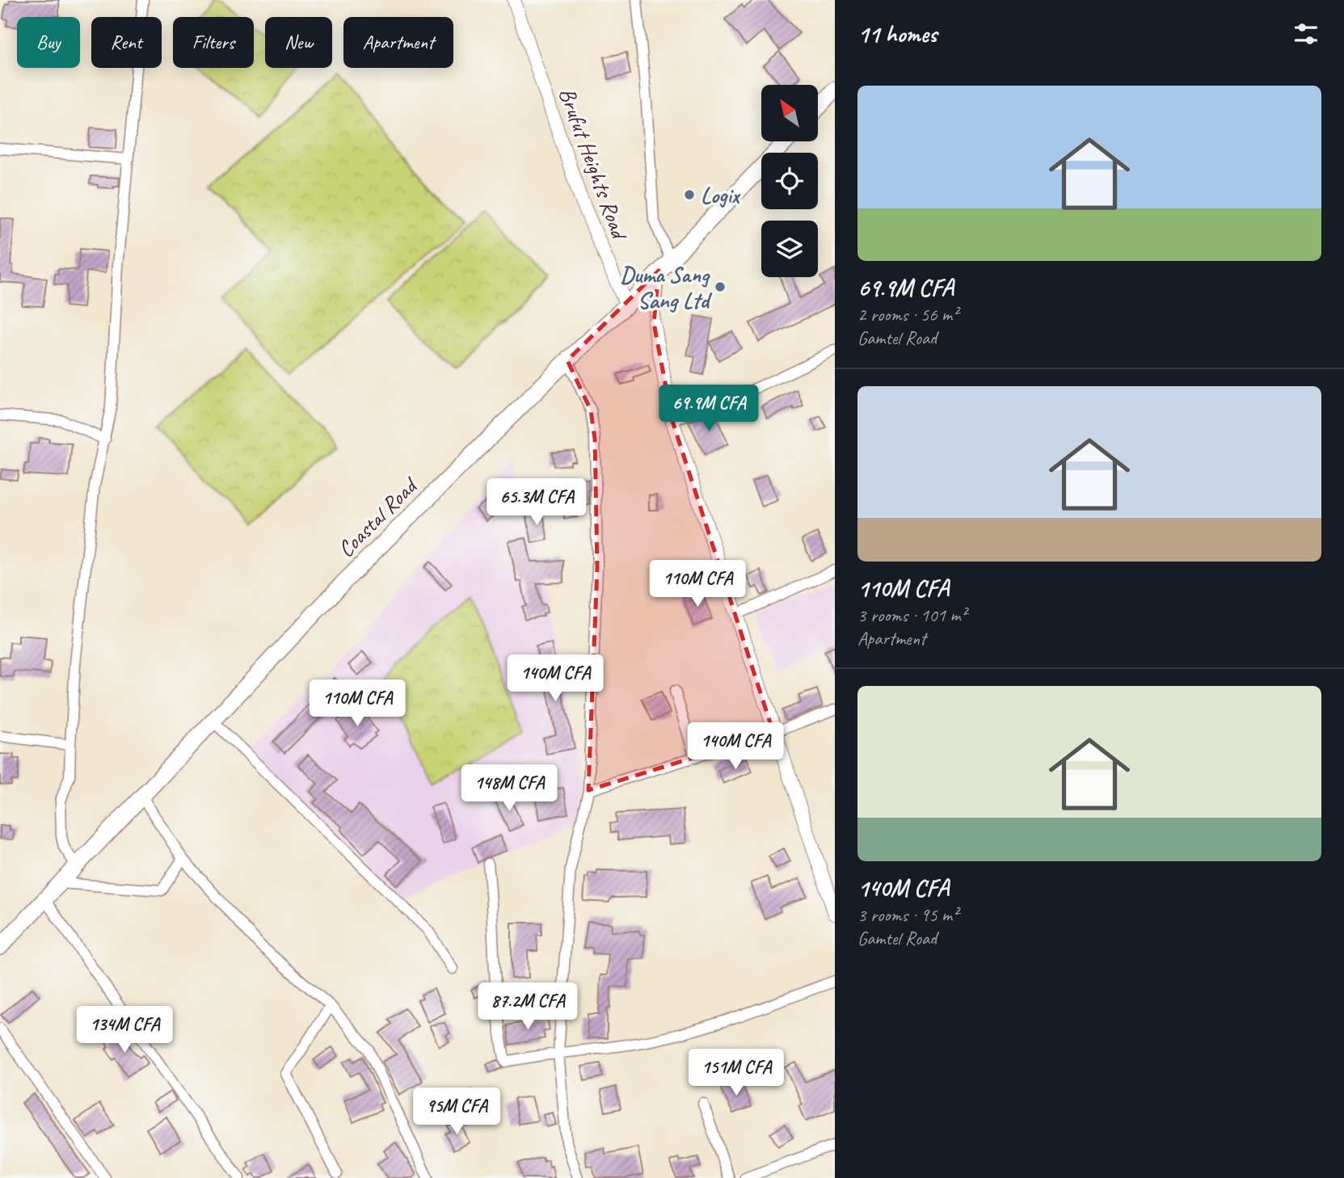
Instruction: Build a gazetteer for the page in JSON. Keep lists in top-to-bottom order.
{
  "streets": {
    "main road": ["Coastal Road"],
    "street": ["Brufut Heights Road"]
  },
  "crossings": [
    ["Brufut Heights Road", "Coastal Road"]
  ],
  "places": ["Logix", "Duma Sang Sang Ltd"],
  "north": "top left",
  "page": {
    "heading": "11 homes",
    "chip": [
      "Buy",
      "Rent",
      "Filters",
      "New",
      "Apartment"
    ],
    "list": [
      {
        "name": "69.9M CFA",
        "note": "2 rooms · 56 m² · Gamtel Road"
      },
      {
        "name": "110M CFA",
        "note": "3 rooms · 101 m² · Apartment"
      },
      {
        "name": "140M CFA",
        "note": "3 rooms · 95 m² · Gamtel Road"
      }
    ],
    "price": [
      "69.9M CFA",
      "65.3M CFA",
      "110M CFA",
      "140M CFA",
      "110M CFA",
      "140M CFA",
      "148M CFA",
      "87.2M CFA",
      "134M CFA",
      "151M CFA",
      "95M CFA"
    ]
  }
}
